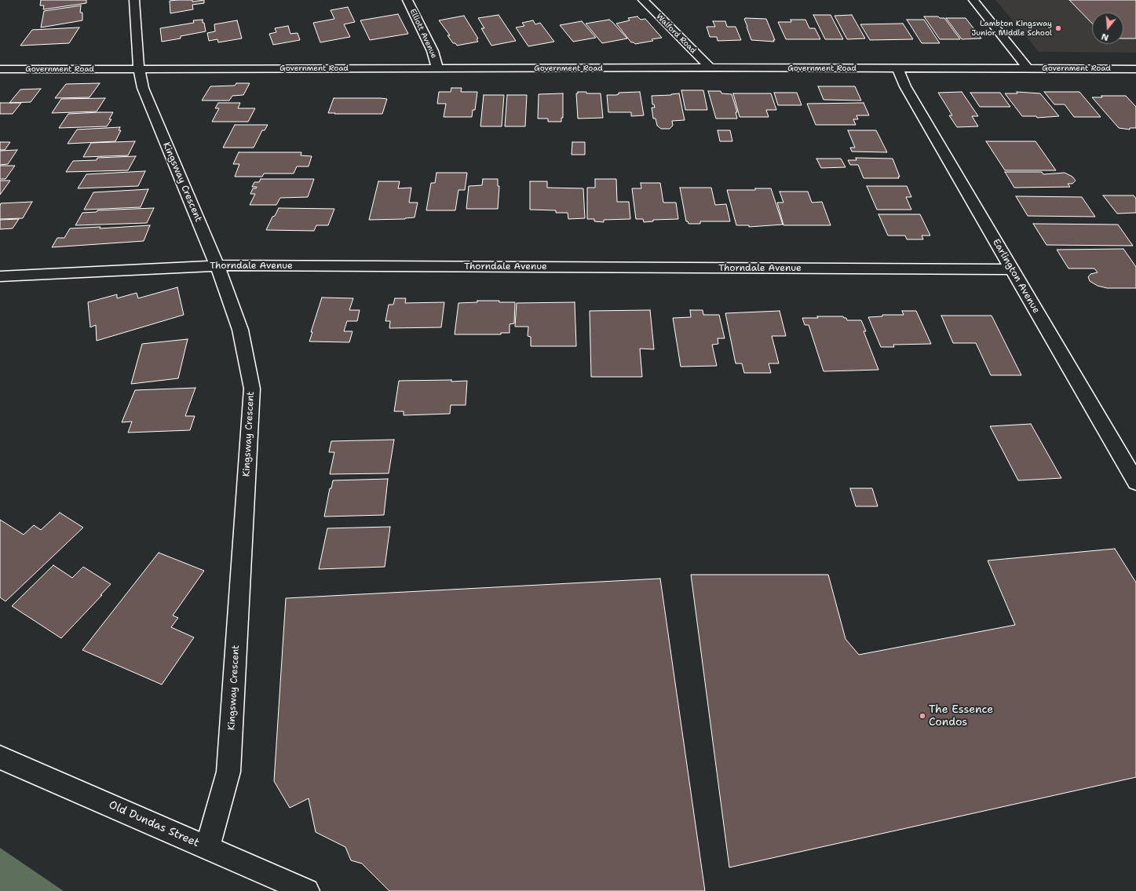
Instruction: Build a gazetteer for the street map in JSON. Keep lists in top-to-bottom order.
{
  "streets": {
    "street": [
      "Elliott Avenue",
      "Walford Road",
      "Government Road",
      "Kingsway Crescent",
      "Thorndale Avenue",
      "Earlington Avenue",
      "Old Dundas Street"
    ]
  },
  "crossings": [
    ["Elliott Avenue", "Government Road"],
    ["Walford Road", "Government Road"],
    ["Government Road", "Kingsway Crescent"],
    ["Government Road", "Earlington Avenue"],
    ["Kingsway Crescent", "Thorndale Avenue"],
    ["Kingsway Crescent", "Old Dundas Street"],
    ["Thorndale Avenue", "Earlington Avenue"]
  ],
  "places": ["Lambton Kingsway Junior Middle School", "The Essence Condos"],
  "north": "bottom"
}
